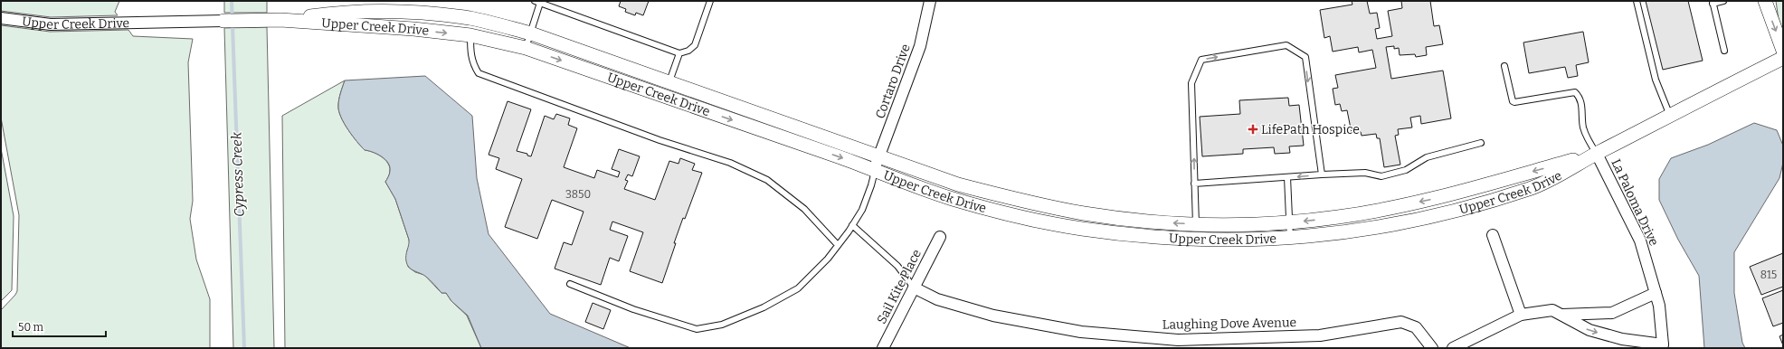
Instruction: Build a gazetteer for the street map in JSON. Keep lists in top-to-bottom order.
{
  "streets": {
    "street": [
      "Upper Creek Drive",
      "Cortaro Drive",
      "La Paloma Drive",
      "Sail Kite Place",
      "Laughing Dove Avenue"
    ]
  },
  "crossings": [
    ["Upper Creek Drive", "Cortaro Drive"],
    ["Upper Creek Drive", "La Paloma Drive"],
    ["Sail Kite Place", "Laughing Dove Avenue"]
  ],
  "water": ["Cypress Creek"],
  "places": {
    "health": ["LifePath Hospice"]
  },
  "house_numbers": ["3850", "815"],
  "scale_bar": "50 m"
}
